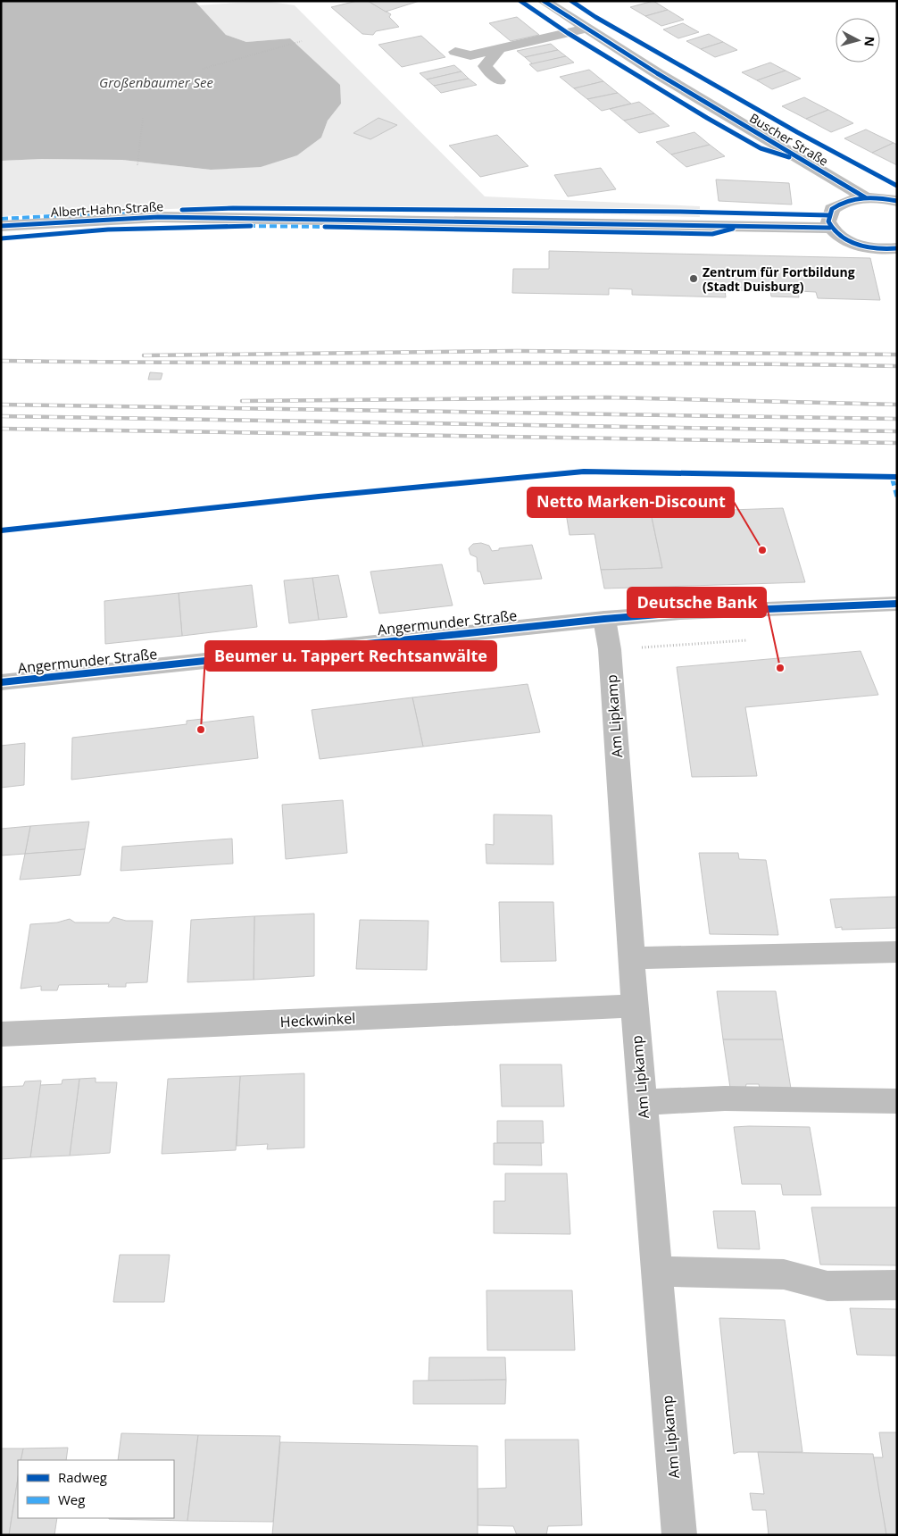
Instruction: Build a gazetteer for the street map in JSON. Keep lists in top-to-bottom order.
{
  "streets": {
    "street": [
      "Buscher Straße",
      "Albert-Hahn-Straße",
      "Angermunder Straße",
      "Am Lipkamp",
      "Heckwinkel"
    ]
  },
  "crossings": [
    ["Angermunder Straße", "Am Lipkamp"],
    ["Am Lipkamp", "Heckwinkel"]
  ],
  "water": ["Großenbaumer See"],
  "places": [
    "Zentrum für Fortbildung (Stadt Duisburg)",
    "Netto Marken-Discount",
    "Deutsche Bank",
    "Beumer u. Tappert Rechtsanwälte"
  ],
  "legend": ["Radweg", "Weg"],
  "north": "right"
}
